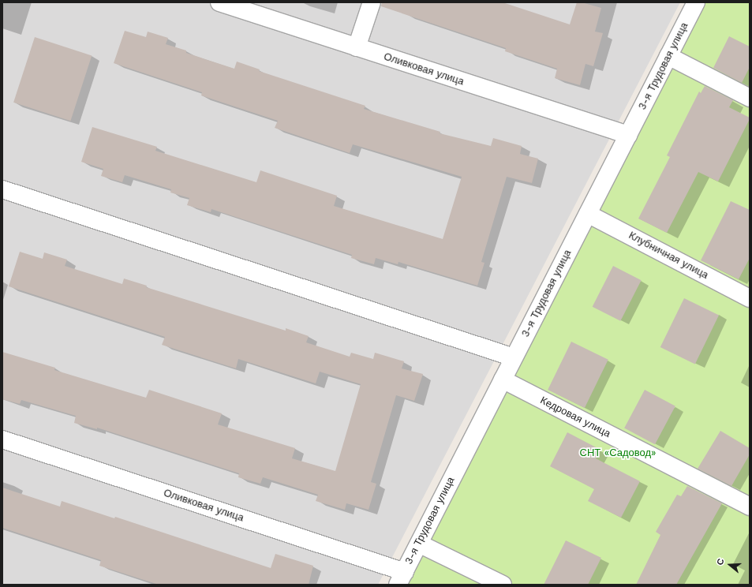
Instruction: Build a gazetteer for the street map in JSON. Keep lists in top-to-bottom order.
{
  "streets": {
    "street": [
      "3-я Трудовая улица",
      "Оливковая улица",
      "Клубничная улица",
      "Кедровая улица"
    ]
  },
  "crossings": [
    ["3-я Трудовая улица", "Оливковая улица"],
    ["3-я Трудовая улица", "Клубничная улица"],
    ["3-я Трудовая улица", "Кедровая улица"]
  ],
  "parks": ["СНТ «Садовод»"],
  "north": "left"
}
